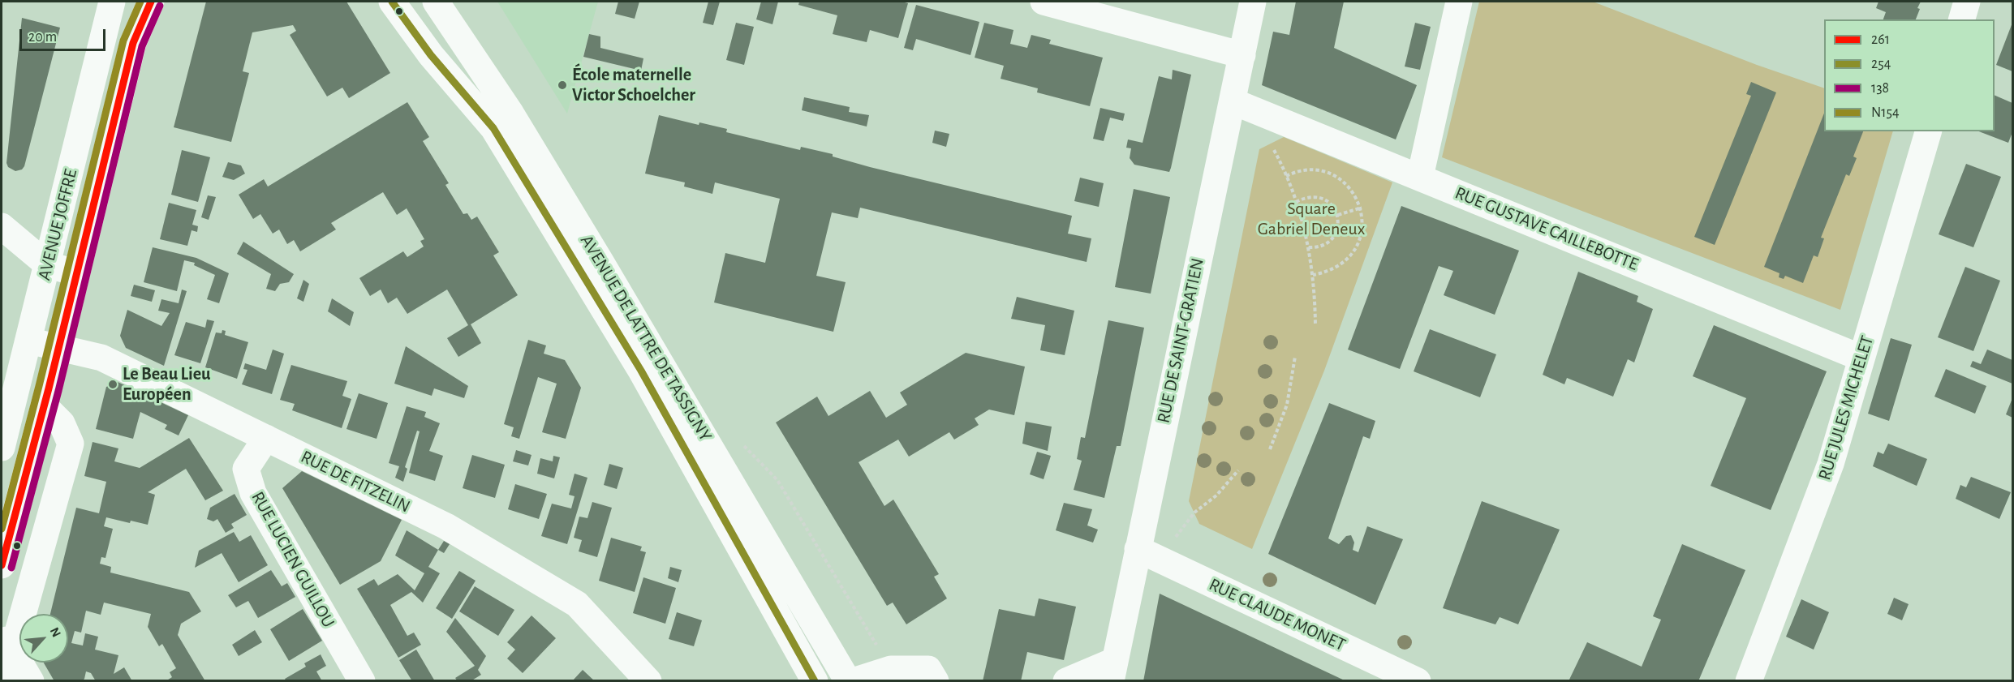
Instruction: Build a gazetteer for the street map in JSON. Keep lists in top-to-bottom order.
{
  "streets": {
    "street": [
      "AVENUE JOFFRE",
      "RUE GUSTAVE CAILLEBOTTE",
      "AVENUE DE LATTRE DE TASSIGNY",
      "RUE DE SAINT-GRATIEN",
      "RUE JULES MICHELET",
      "RUE DE FITZELIN",
      "RUE LUCIEN GUILLOU",
      "RUE CLAUDE MONET"
    ]
  },
  "crossings": [
    ["AVENUE JOFFRE", "RUE DE FITZELIN"],
    ["RUE GUSTAVE CAILLEBOTTE", "RUE DE SAINT-GRATIEN"],
    ["RUE GUSTAVE CAILLEBOTTE", "RUE JULES MICHELET"],
    ["RUE DE SAINT-GRATIEN", "RUE CLAUDE MONET"],
    ["RUE DE FITZELIN", "RUE LUCIEN GUILLOU"]
  ],
  "parks": ["Square Gabriel Deneux"],
  "places": ["École maternelle Victor Schoelcher", "Le Beau Lieu Européen"],
  "lines": [
    "transit line 261",
    "transit line 254",
    "transit line N154",
    "transit line 138"
  ],
  "legend": [
    "261",
    "254",
    "138",
    "N154"
  ],
  "scale_bar": "20 m",
  "north": "top right"
}
